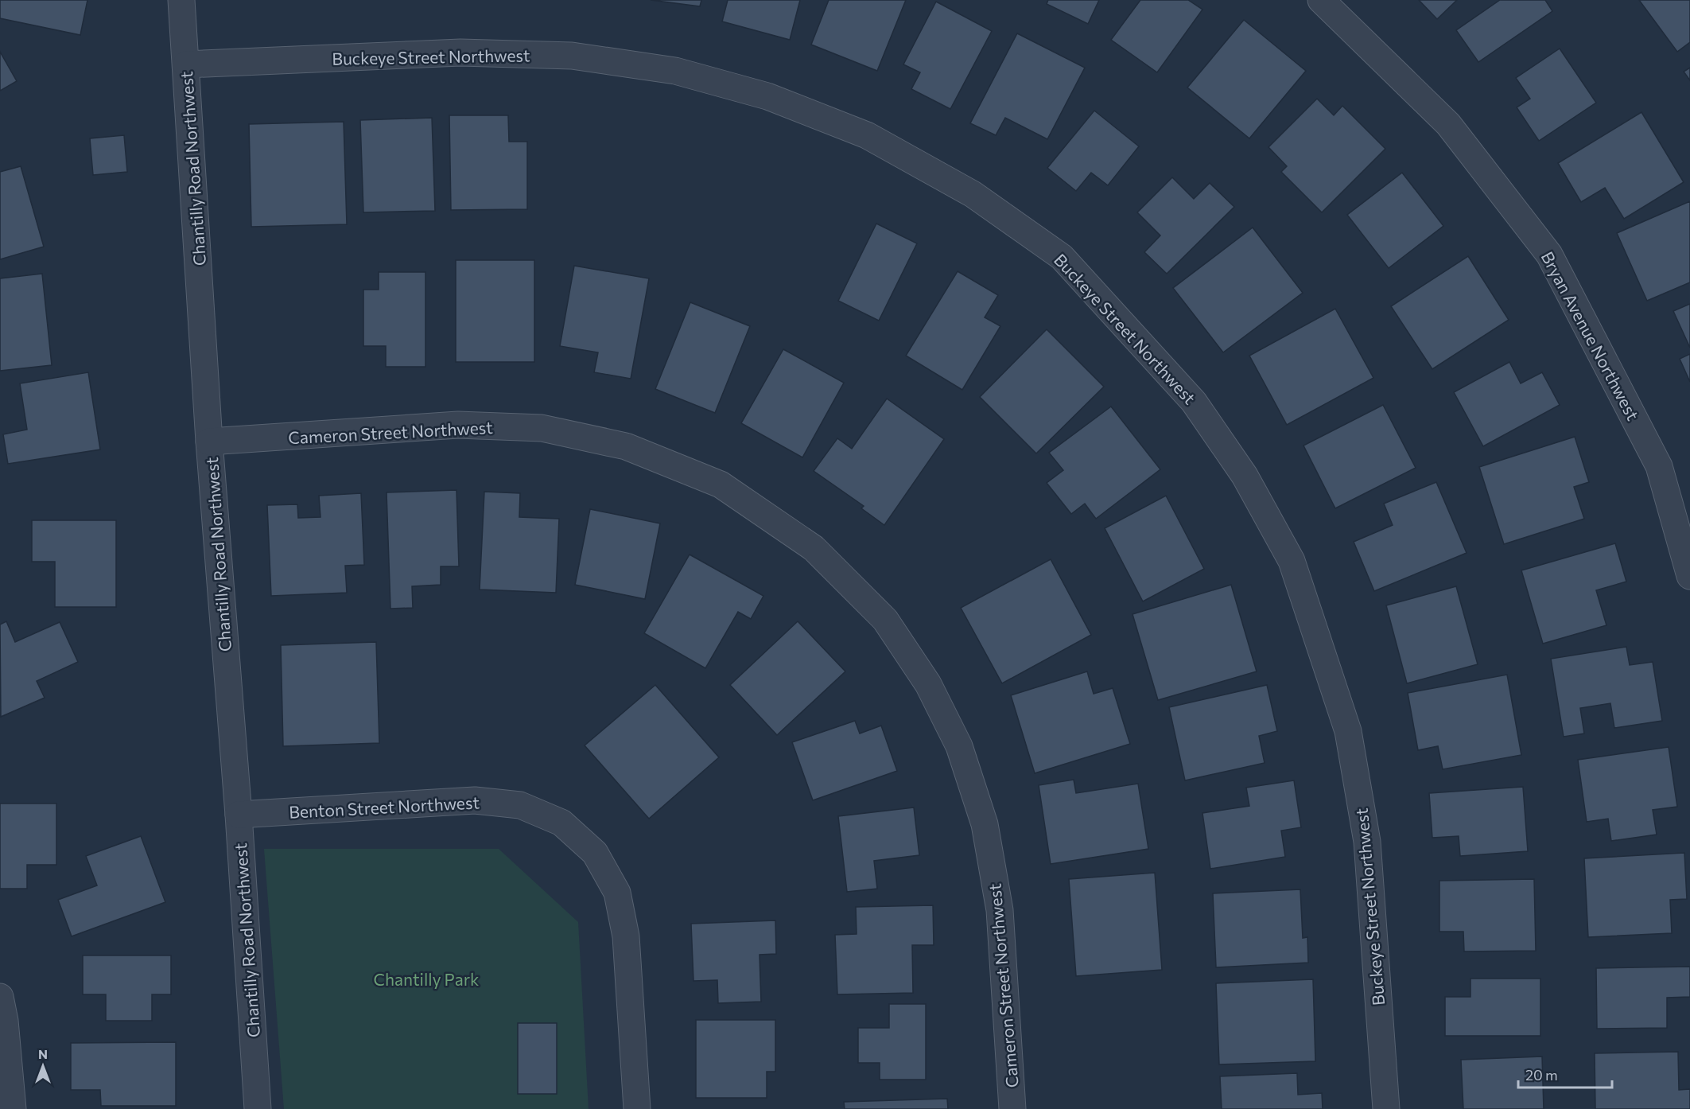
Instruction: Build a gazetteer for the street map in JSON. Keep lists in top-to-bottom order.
{
  "streets": {
    "street": [
      "Buckeye Street Northwest",
      "Chantilly Road Northwest",
      "Bryan Avenue Northwest",
      "Cameron Street Northwest",
      "Benton Street Northwest"
    ]
  },
  "crossings": [
    ["Buckeye Street Northwest", "Chantilly Road Northwest"],
    ["Chantilly Road Northwest", "Cameron Street Northwest"],
    ["Chantilly Road Northwest", "Benton Street Northwest"]
  ],
  "parks": ["Chantilly Park"],
  "scale_bar": "20 m",
  "north": "top"
}
